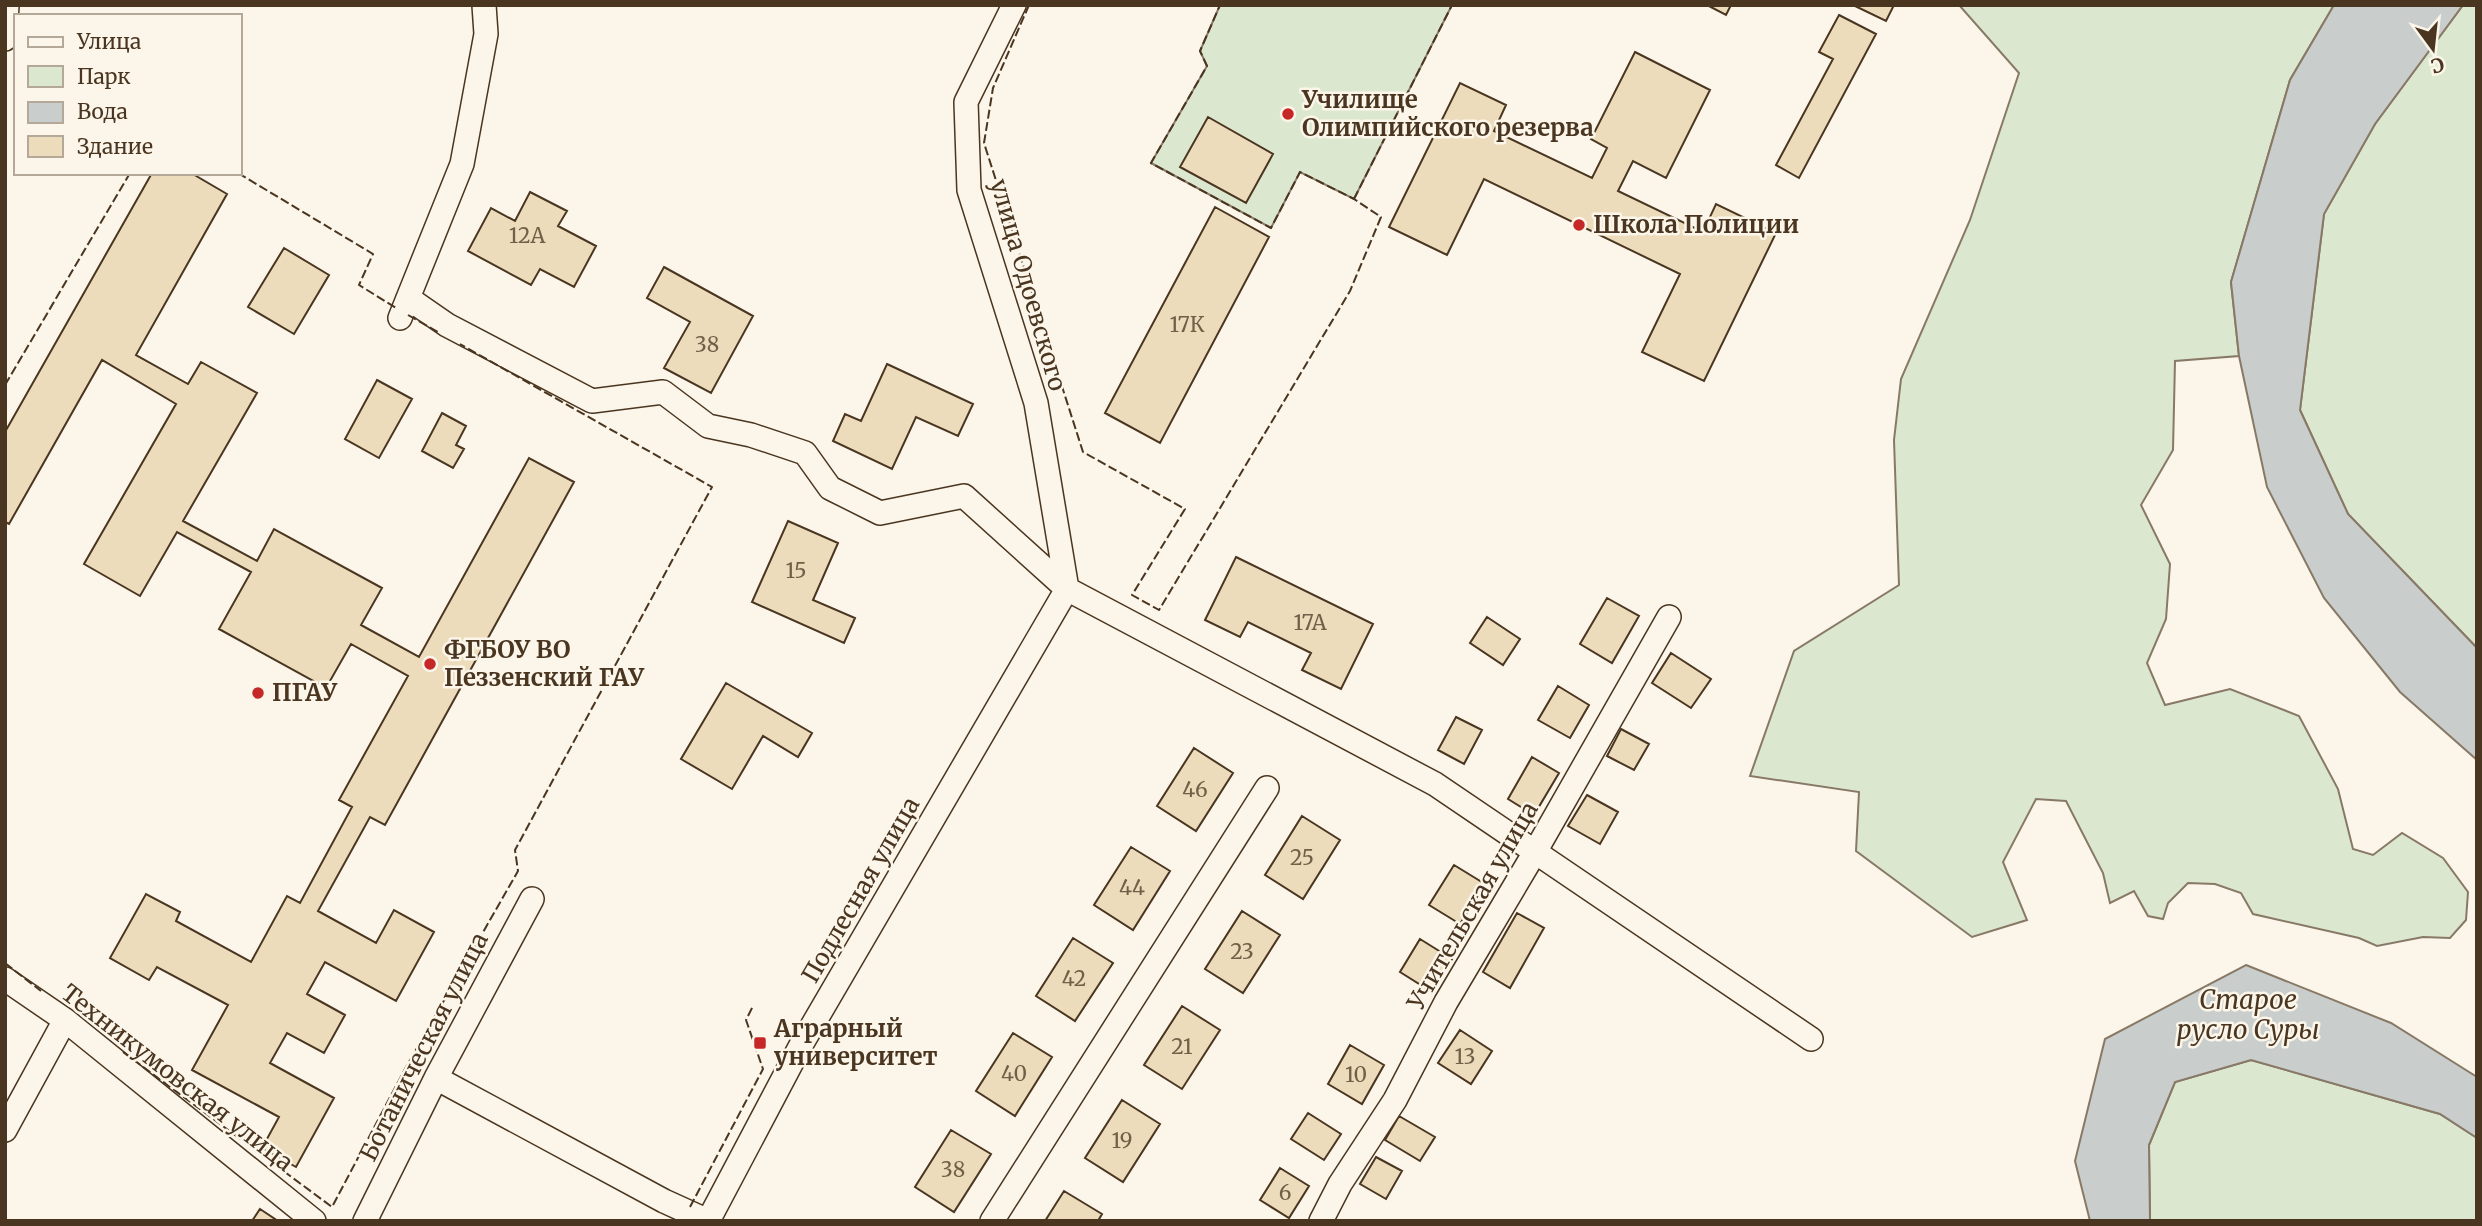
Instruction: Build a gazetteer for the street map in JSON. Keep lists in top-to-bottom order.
{
  "streets": {
    "street": [
      "улица Одоевского",
      "Подлесная улица",
      "Учительская улица",
      "Ботаническая улица",
      "Техникумовская улица"
    ]
  },
  "crossings": [
    ["улица Одоевского", "Подлесная улица"]
  ],
  "water": ["Старое русло Суры"],
  "places": {
    "other": [
      "Училище Олимпийского резерва",
      "Школа Полиции",
      "ФГБОУ ВО Пеззенский ГАУ",
      "ПГАУ"
    ],
    "transit": ["Аграрный университет"]
  },
  "house_numbers": [
    "12А",
    "17К",
    "38",
    "15",
    "17А",
    "46",
    "25",
    "44",
    "23",
    "42",
    "21",
    "13",
    "40",
    "10",
    "19",
    "38",
    "6"
  ],
  "legend": [
    "Улица",
    "Парк",
    "Вода",
    "Здание"
  ],
  "north": "bottom"
}
